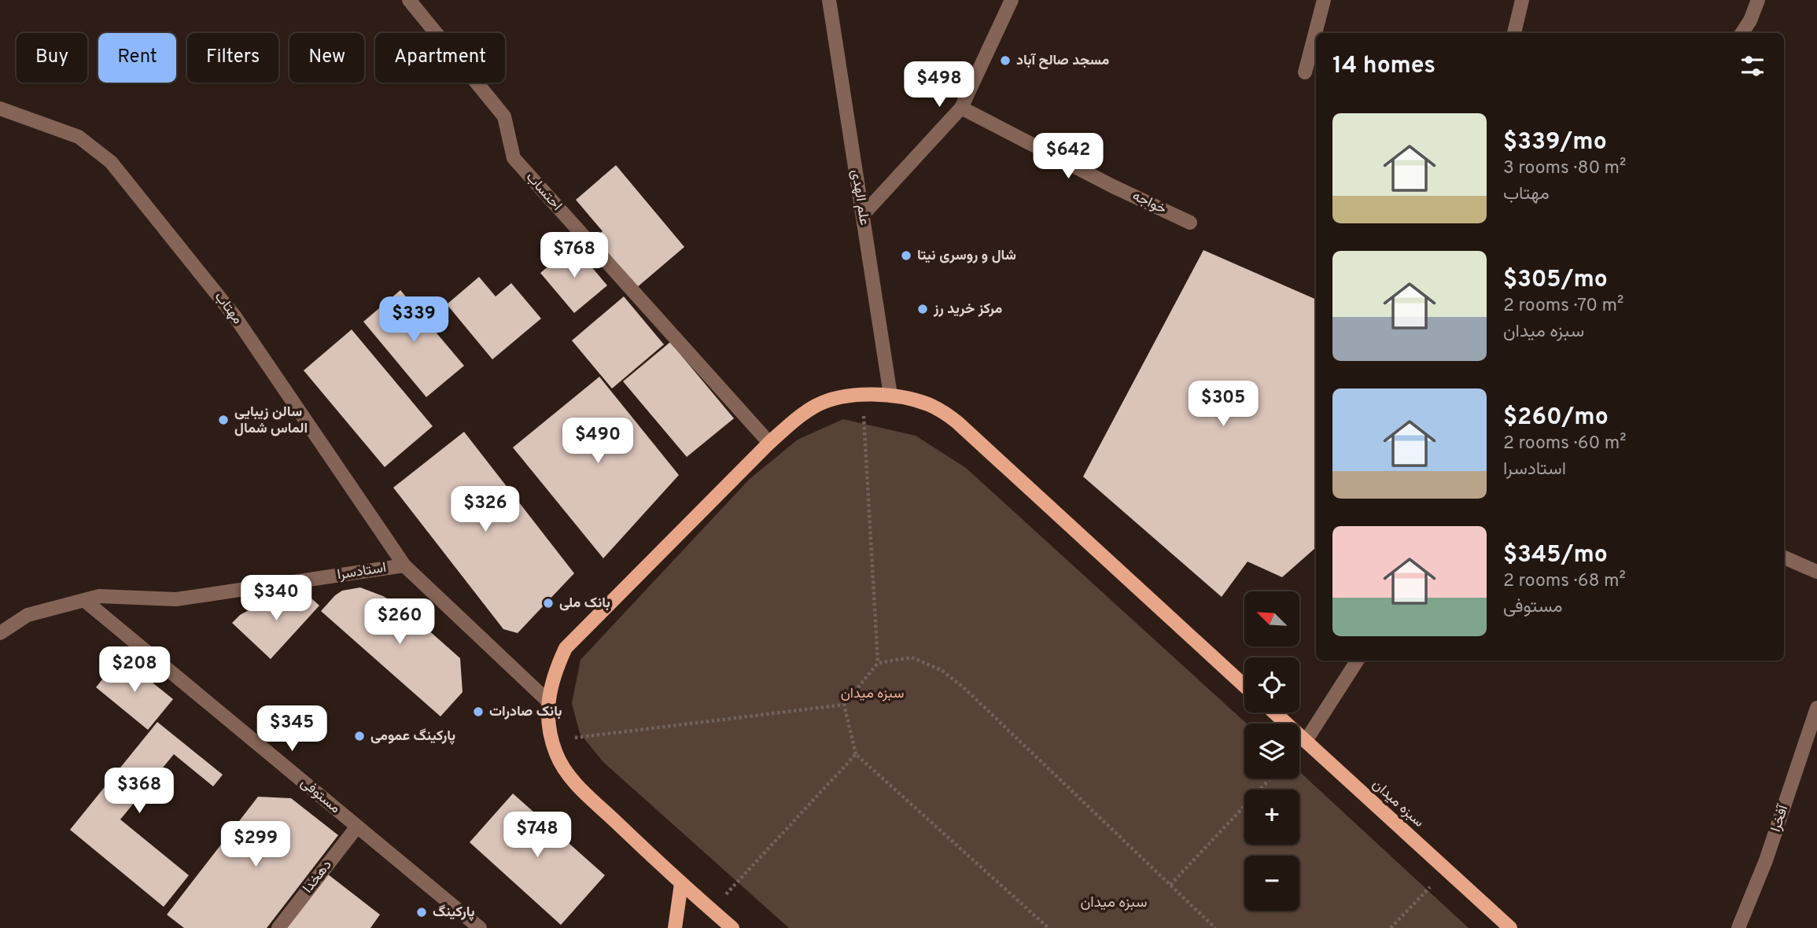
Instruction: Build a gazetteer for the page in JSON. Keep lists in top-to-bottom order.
{
  "streets": {
    "main road": ["سبزه میدان"],
    "street": [
      "احتساب",
      "علم الهدی",
      "خواجه",
      "مهتاب",
      "استادسرا",
      "مستوفی",
      "آفخرا",
      "دهخدا"
    ]
  },
  "crossings": [
    ["مهتاب", "استادسرا"],
    ["استادسرا", "مستوفی"],
    ["مستوفی", "دهخدا"]
  ],
  "districts": ["سبزه میدان"],
  "parks": ["سبزه میدان"],
  "places": [
    "مسجد صالح آباد",
    "شال و روسری نیتا",
    "مرکز خرید رز",
    "سالن زیبایی الماس شمال",
    "بانک ملی",
    "بانک صادرات",
    "پارکینگ عمومی",
    "پارکینگ"
  ],
  "north": "top left",
  "page": {
    "chip": [
      "Buy",
      "Rent",
      "Filters",
      "New",
      "Apartment"
    ],
    "heading": "14 homes",
    "price": [
      "$498",
      "$642",
      "$768",
      "$339",
      "$305",
      "$490",
      "$326",
      "$340",
      "$260",
      "$208",
      "$345",
      "$368",
      "$748",
      "$299"
    ],
    "list": [
      {
        "name": "$339/mo",
        "note": "3 rooms · 80 m² · مهتاب"
      },
      {
        "name": "$305/mo",
        "note": "2 rooms · 70 m² · سبزه میدان"
      },
      {
        "name": "$260/mo",
        "note": "2 rooms · 60 m² · استادسرا"
      },
      {
        "name": "$345/mo",
        "note": "2 rooms · 68 m² · مستوفی"
      }
    ],
    "map_buttons": ["+", "−"]
  }
}
